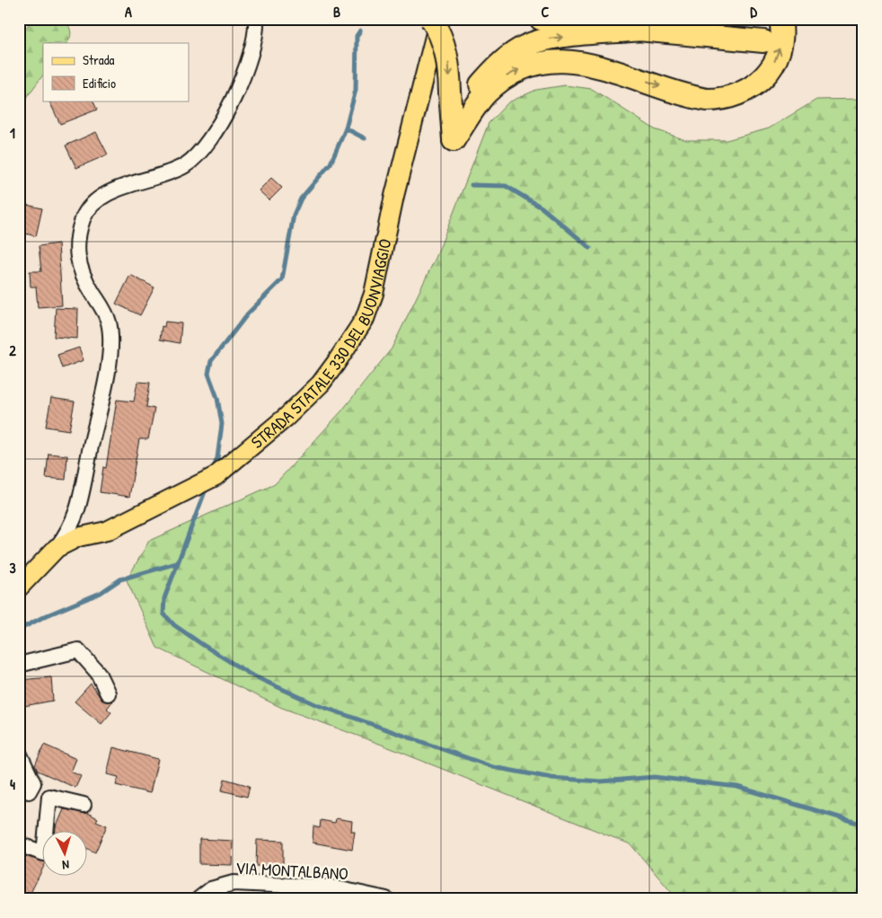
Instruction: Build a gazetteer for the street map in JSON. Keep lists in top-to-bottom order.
{
  "streets": {
    "main road": ["STRADA STATALE 330 DEL BUONVIAGGIO"],
    "street": ["VIA MONTALBANO"]
  },
  "legend": ["Strada", "Edificio"],
  "north": "bottom",
  "grid": {
    "columns": [
      "A",
      "B",
      "C",
      "D"
    ],
    "rows": [
      "1",
      "2",
      "3",
      "4"
    ]
  }
}
